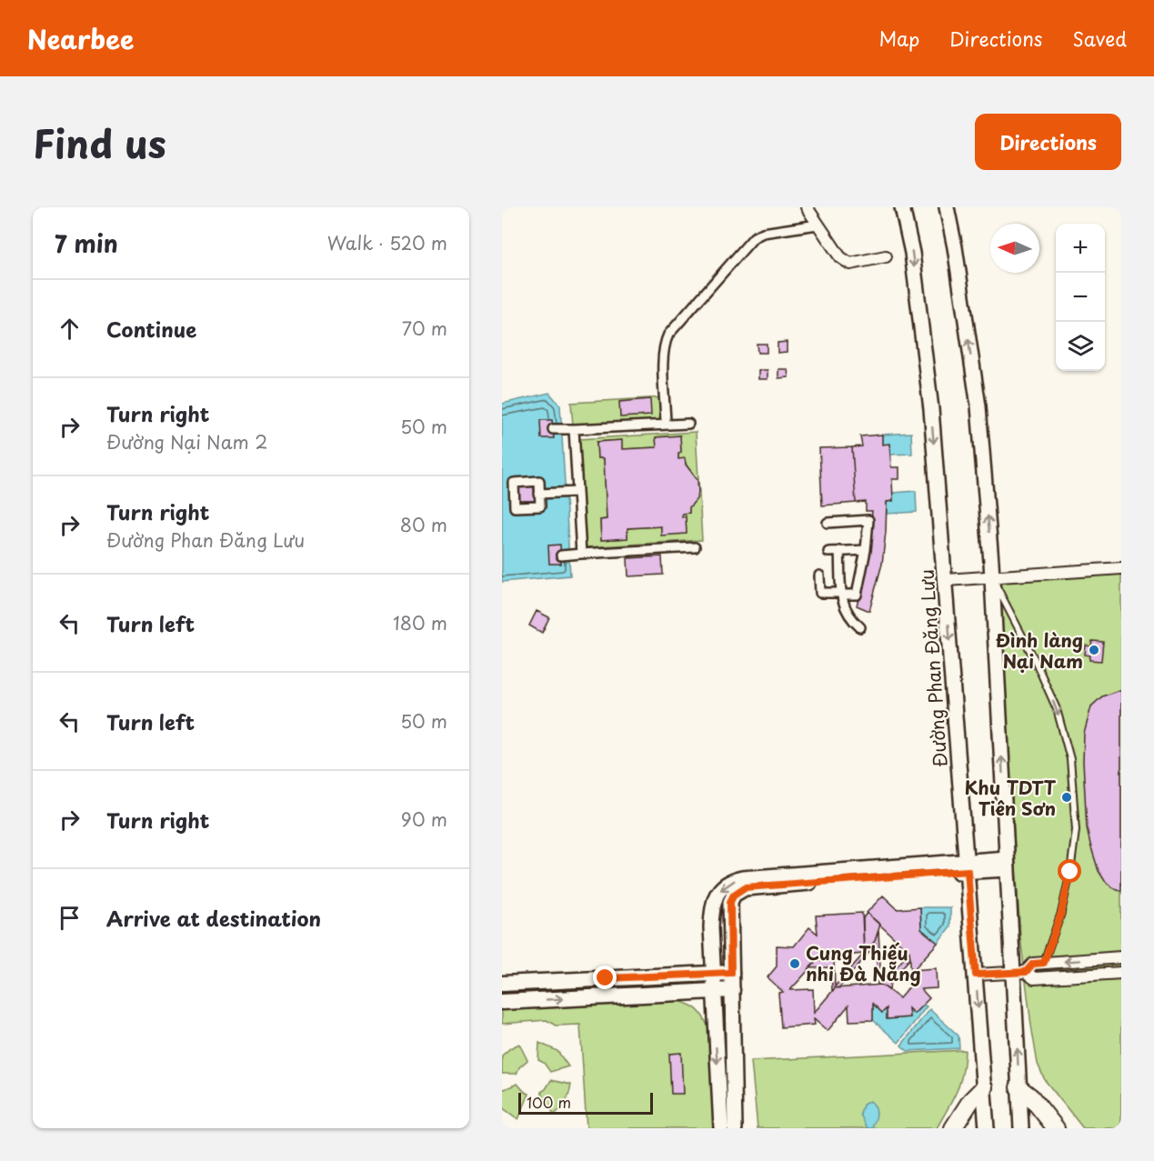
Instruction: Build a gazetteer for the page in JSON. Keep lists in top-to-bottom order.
{
  "streets": {
    "street": ["Đường Phan Đăng Lưu"]
  },
  "places": ["Đình làng Nại Nam", "Khu TDTT Tiên Sơn", "Cung Thiếu nhi Đà Nẵng"],
  "scale_bar": "100 m",
  "north": "left",
  "page": {
    "header": "Nearbee",
    "nav": ["Map", "Directions", "Saved"],
    "title": "Find us",
    "buttons": "Directions",
    "heading": ["7 min", "Walk · 520 m"],
    "map_buttons": ["+", "−"],
    "list": [
      ["Continue", "70 m"],
      ["Turn right", "Đường Nại Nam 2", "50 m"],
      ["Turn right", "Đường Phan Đăng Lưu", "80 m"],
      ["Turn left", "180 m"],
      ["Turn left", "50 m"],
      ["Turn right", "90 m"],
      "Arrive at destination"
    ],
    "scale": "100 m"
  }
}
